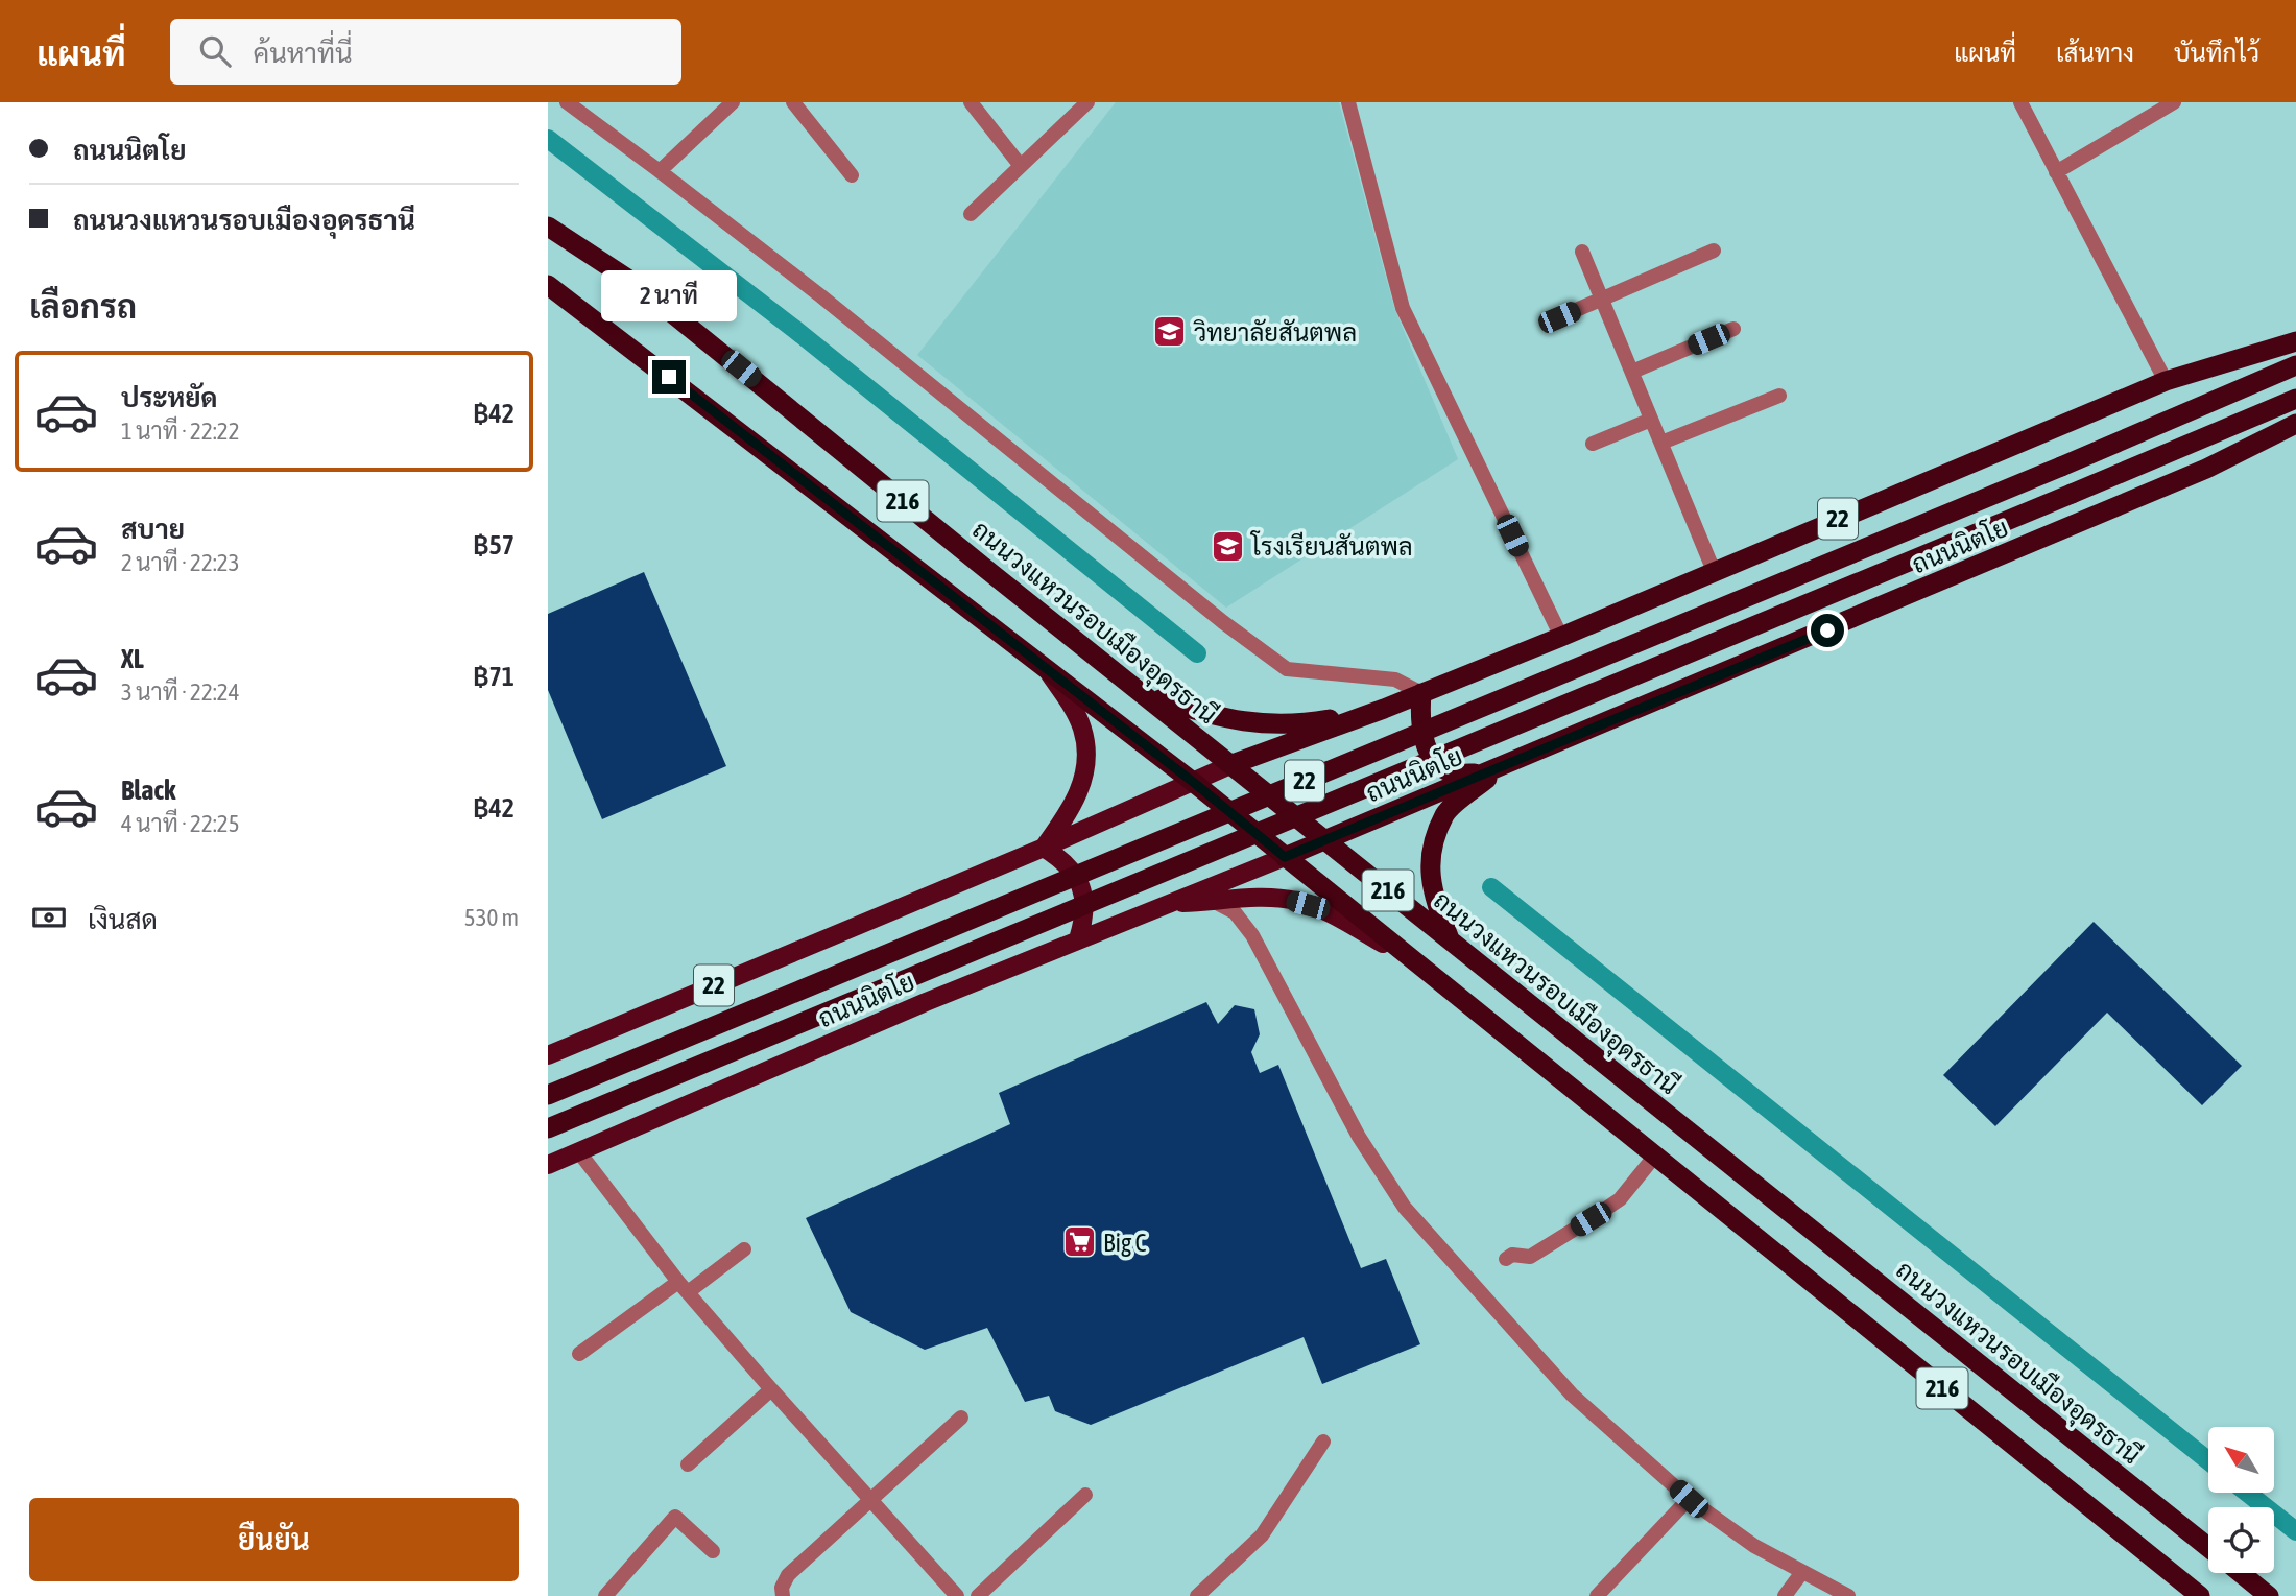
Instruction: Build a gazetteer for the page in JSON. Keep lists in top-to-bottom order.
{
  "streets": {
    "highway": [
      "216",
      "22",
      "ถนนนิตโย",
      "ถนนวงแหวนรอบเมืองอุดรธานี"
    ]
  },
  "crossings": [
    ["216", "22"],
    ["216", "ถนนนิตโย"],
    ["22", "ถนนวงแหวนรอบเมืองอุดรธานี"],
    ["ถนนนิตโย", "ถนนวงแหวนรอบเมืองอุดรธานี"]
  ],
  "places": {
    "school or university": ["วิทยาลัยสันตพล", "โรงเรียนสันตพล"],
    "supermarket": ["Big C"]
  },
  "north": "top left",
  "page": {
    "header": "แผนที่",
    "search": "ค้นหาที่นี่",
    "nav": ["แผนที่", "เส้นทาง", "บันทึกไว้"],
    "banner": ["ถนนนิตโย", "ถนนวงแหวนรอบเมืองอุดรธานี"],
    "heading": "เลือกรถ",
    "bubble": "2 นาที",
    "list": [
      {
        "name": "ประหยัด",
        "note": "1 นาที · 22:22",
        "value": "฿42"
      },
      {
        "name": "สบาย",
        "note": "2 นาที · 22:23",
        "value": "฿57"
      },
      {
        "name": "XL",
        "note": "3 นาที · 22:24",
        "value": "฿71"
      },
      {
        "name": "Black",
        "note": "4 นาที · 22:25",
        "value": "฿42"
      }
    ],
    "pay": ["เงินสด", "530 m"],
    "buttons": "ยืนยัน"
  }
}
